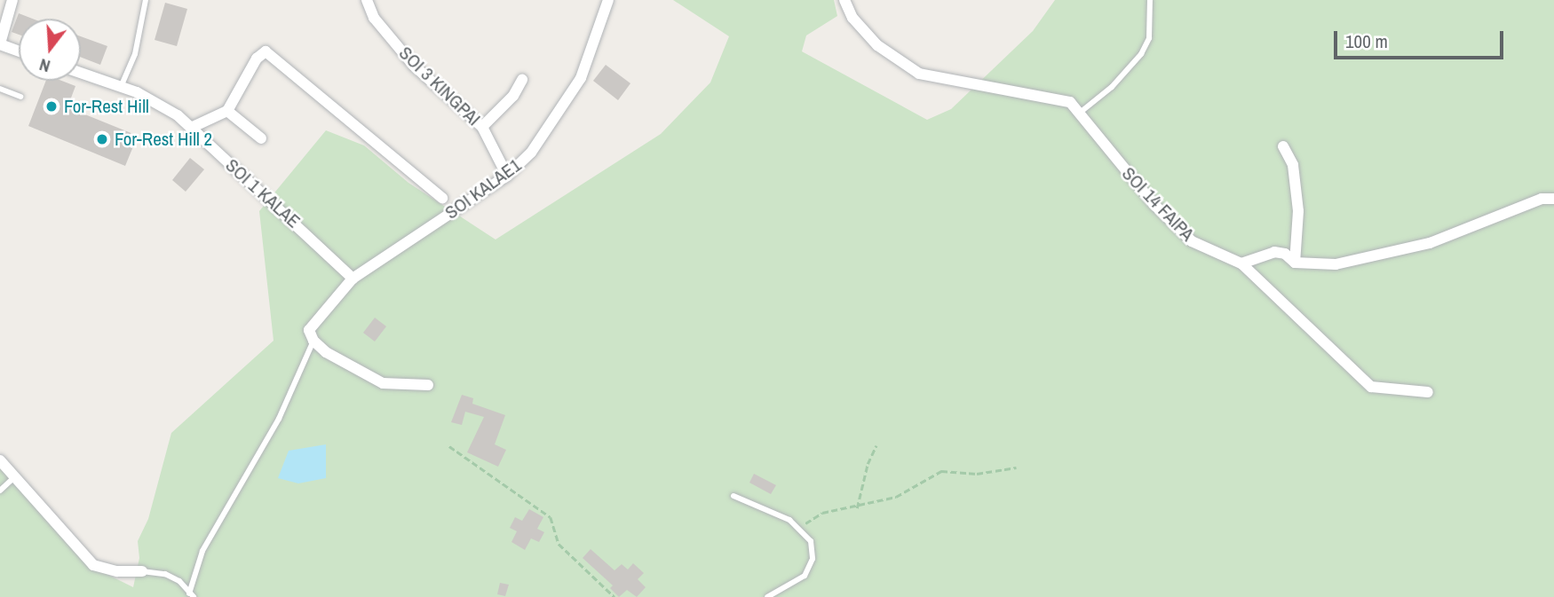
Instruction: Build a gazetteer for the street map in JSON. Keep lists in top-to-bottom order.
{
  "streets": {
    "street": [
      "SOI 3 KINGPAI",
      "SOI KALAE1",
      "SOI 1 KALAE",
      "SOI 14 FAIPA"
    ]
  },
  "crossings": [
    ["SOI 3 KINGPAI", "SOI KALAE1"],
    ["SOI KALAE1", "SOI 1 KALAE"]
  ],
  "places": ["For-Rest Hill", "For-Rest Hill 2"],
  "scale_bar": "100 m",
  "north": "bottom"
}
